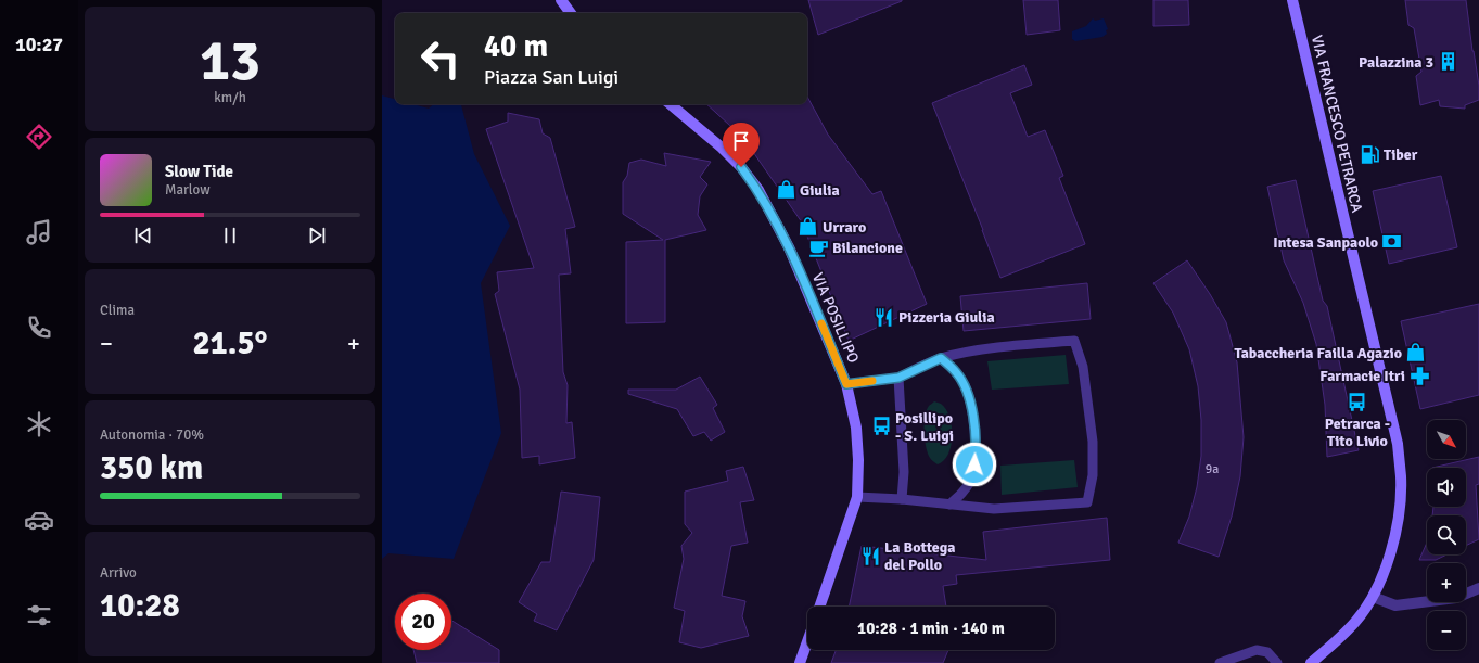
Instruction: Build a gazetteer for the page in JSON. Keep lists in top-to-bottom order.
{
  "streets": {
    "street": ["VIA FRANCESCO PETRARCA", "VIA POSILLIPO"]
  },
  "places": {
    "building": ["Palazzina 3"],
    "fuel station": ["Tiber"],
    "shop": ["Giulia", "Urraro", "Tabaccheria Failla Agazio"],
    "bank": ["Intesa Sanpaolo"],
    "cafe": ["Bilancione"],
    "restaurant": ["Pizzeria Giulia", "La Bottega del Pollo"],
    "pharmacy": ["Farmacie Itri"],
    "bus stop": ["Petrarca - Tito Livio", "Posillipo - S. Luigi"]
  },
  "house_numbers": ["9a"],
  "north": "bottom right",
  "page": {
    "tabs": "10:27",
    "tile": [
      ["13", "km/h"],
      "Clima",
      ["Autonomia · 70%", "350 km"],
      ["Arrivo", "10:28"]
    ],
    "turn": ["40 m", "Piazza San Luigi"],
    "song": ["Slow Tide", "Marlow"],
    "heat": ["−", "21.5°", "+"],
    "map_buttons": ["+", "−"],
    "limit": "20",
    "trip": "10:28 · 1 min · 140 m"
  }
}
